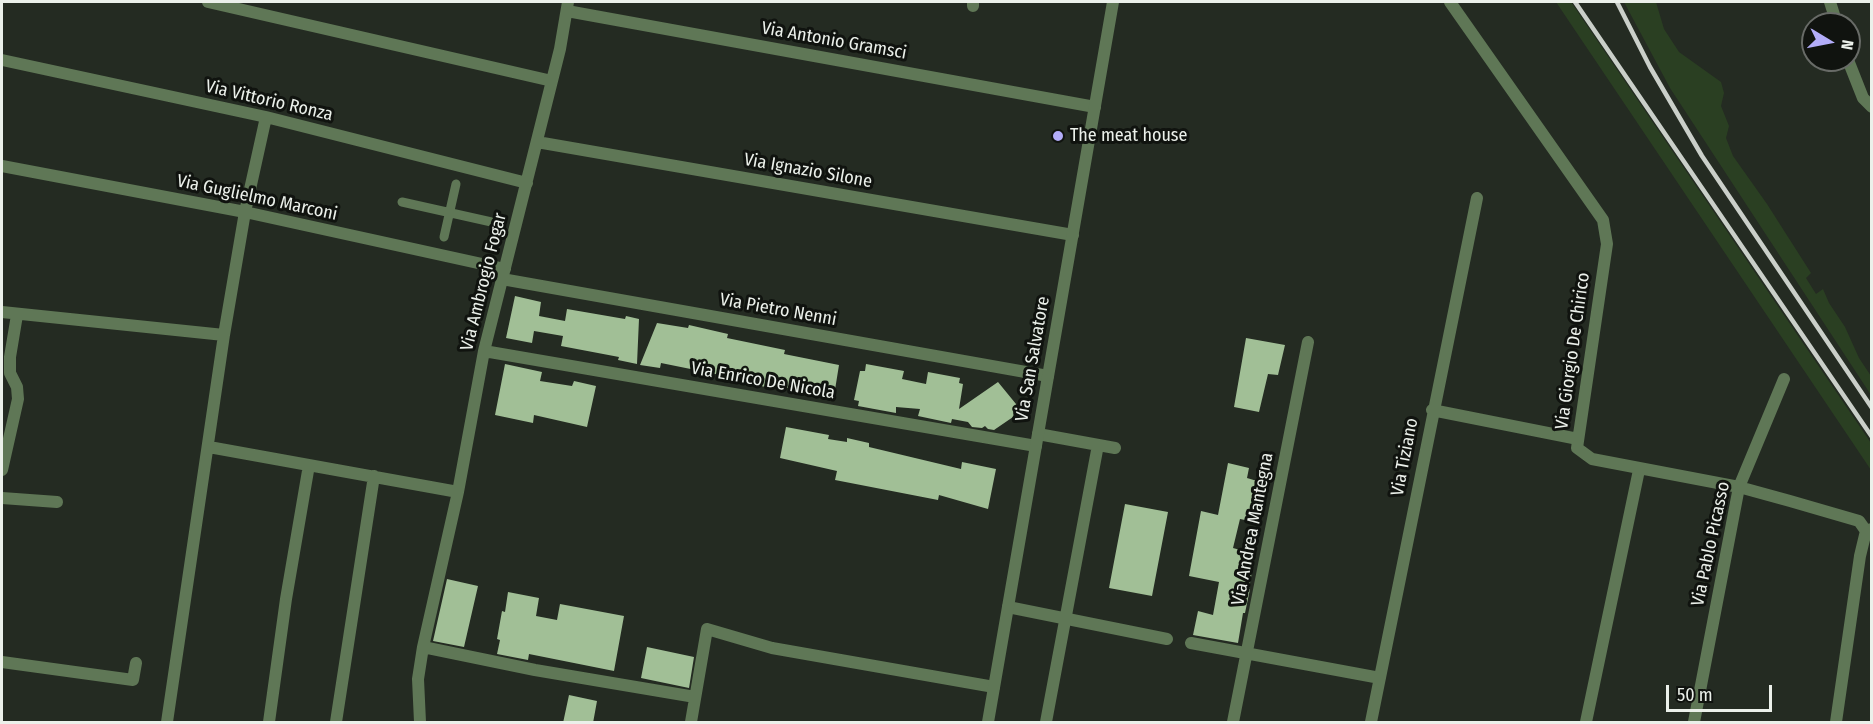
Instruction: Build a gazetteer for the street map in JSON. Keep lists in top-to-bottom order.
{
  "streets": {
    "street": [
      "Via Antonio Gramsci",
      "Via Vittorio Ronza",
      "Via Ignazio Silone",
      "Via Guglielmo Marconi",
      "Via Ambrogio Fogar",
      "Via Pietro Nenni",
      "Via Giorgio De Chirico",
      "Via San Salvatore",
      "Via Enrico De Nicola",
      "Via Tiziano",
      "Via Andrea Mantegna",
      "Via Pablo Picasso"
    ]
  },
  "crossings": [
    ["Via Antonio Gramsci", "Via Ambrogio Fogar"],
    ["Via Antonio Gramsci", "Via San Salvatore"],
    ["Via Vittorio Ronza", "Via Ambrogio Fogar"],
    ["Via Ignazio Silone", "Via Ambrogio Fogar"],
    ["Via Ignazio Silone", "Via San Salvatore"],
    ["Via Guglielmo Marconi", "Via Ambrogio Fogar"],
    ["Via Guglielmo Marconi", "Via Pietro Nenni"],
    ["Via Ambrogio Fogar", "Via Pietro Nenni"],
    ["Via Ambrogio Fogar", "Via Enrico De Nicola"],
    ["Via Pietro Nenni", "Via San Salvatore"],
    ["Via Giorgio De Chirico", "Via Pablo Picasso"],
    ["Via San Salvatore", "Via Enrico De Nicola"]
  ],
  "places": ["The meat house"],
  "scale_bar": "50 m",
  "north": "right"
}
